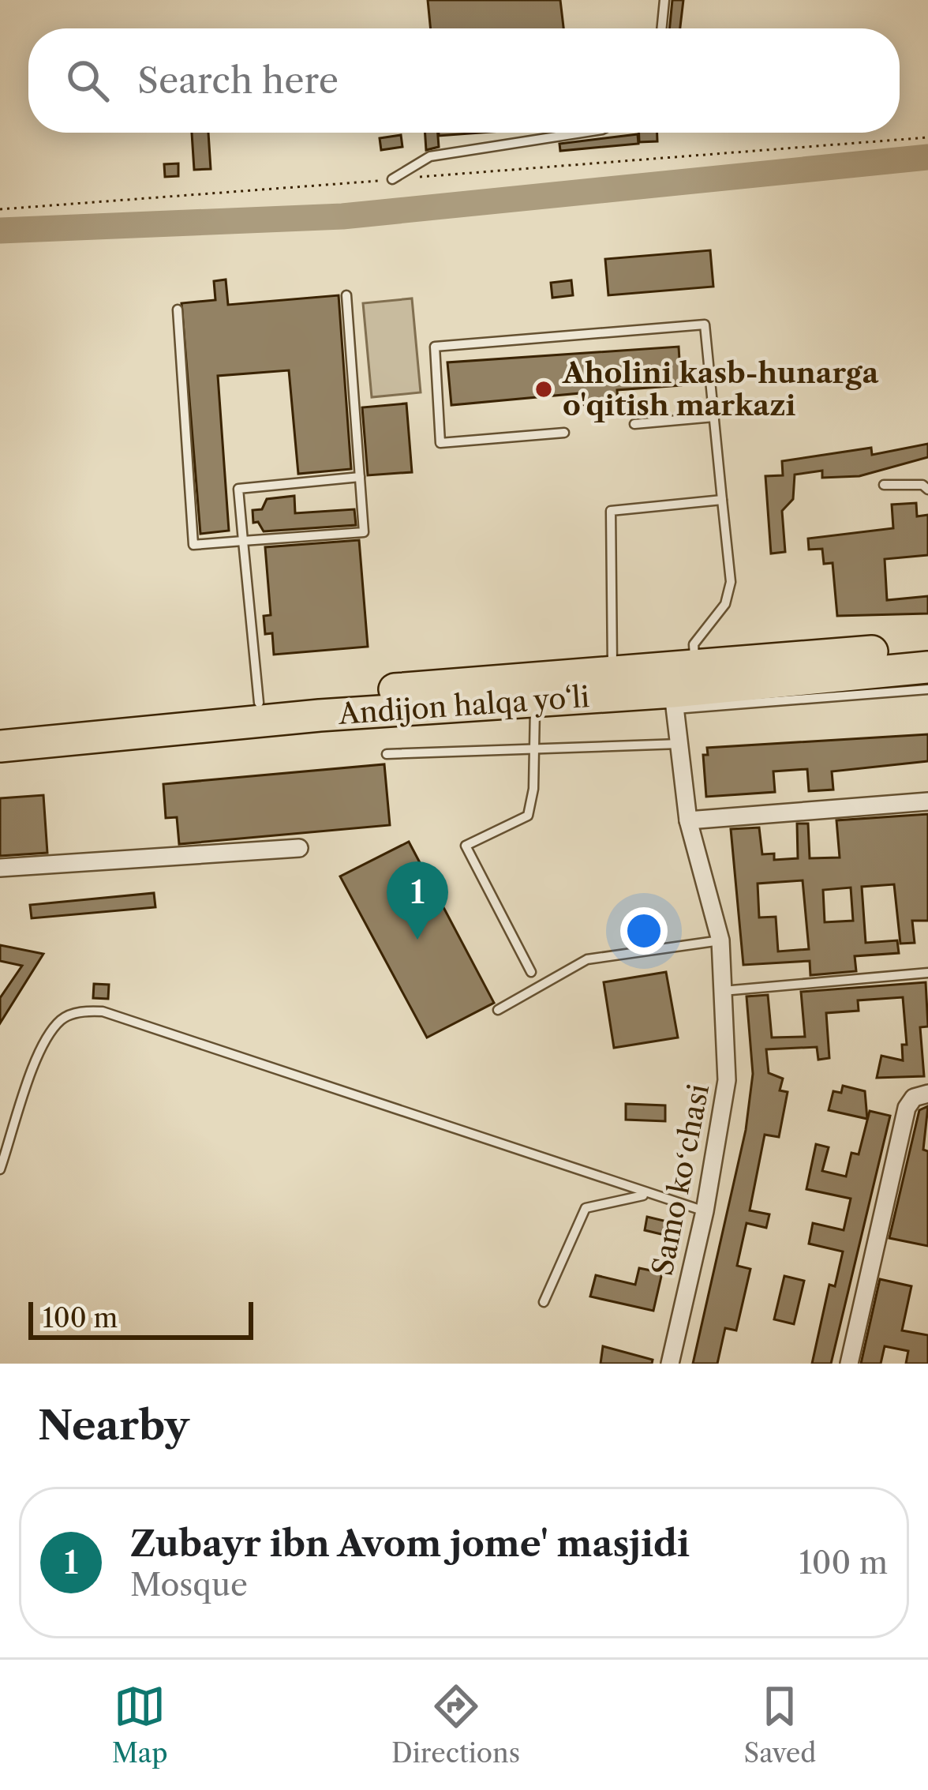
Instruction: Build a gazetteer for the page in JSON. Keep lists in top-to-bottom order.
{
  "streets": {
    "highway": ["Andijon halqa yo‘li"],
    "street": ["Samo koʻchasi"]
  },
  "crossings": [
    ["Andijon halqa yo‘li", "Samo koʻchasi"]
  ],
  "places": ["Aholini kasb-hunarga o'qitish markazi"],
  "scale_bar": "100 m",
  "page": {
    "search": "Search here",
    "pins": "1",
    "scale": "100 m",
    "heading": "Nearby",
    "list": [
      {
        "mark": "1",
        "name": "Zubayr ibn Avom jome' masjidi",
        "note": "Mosque",
        "value": "100 m"
      }
    ],
    "nav": ["Map", "Directions", "Saved"]
  }
}
